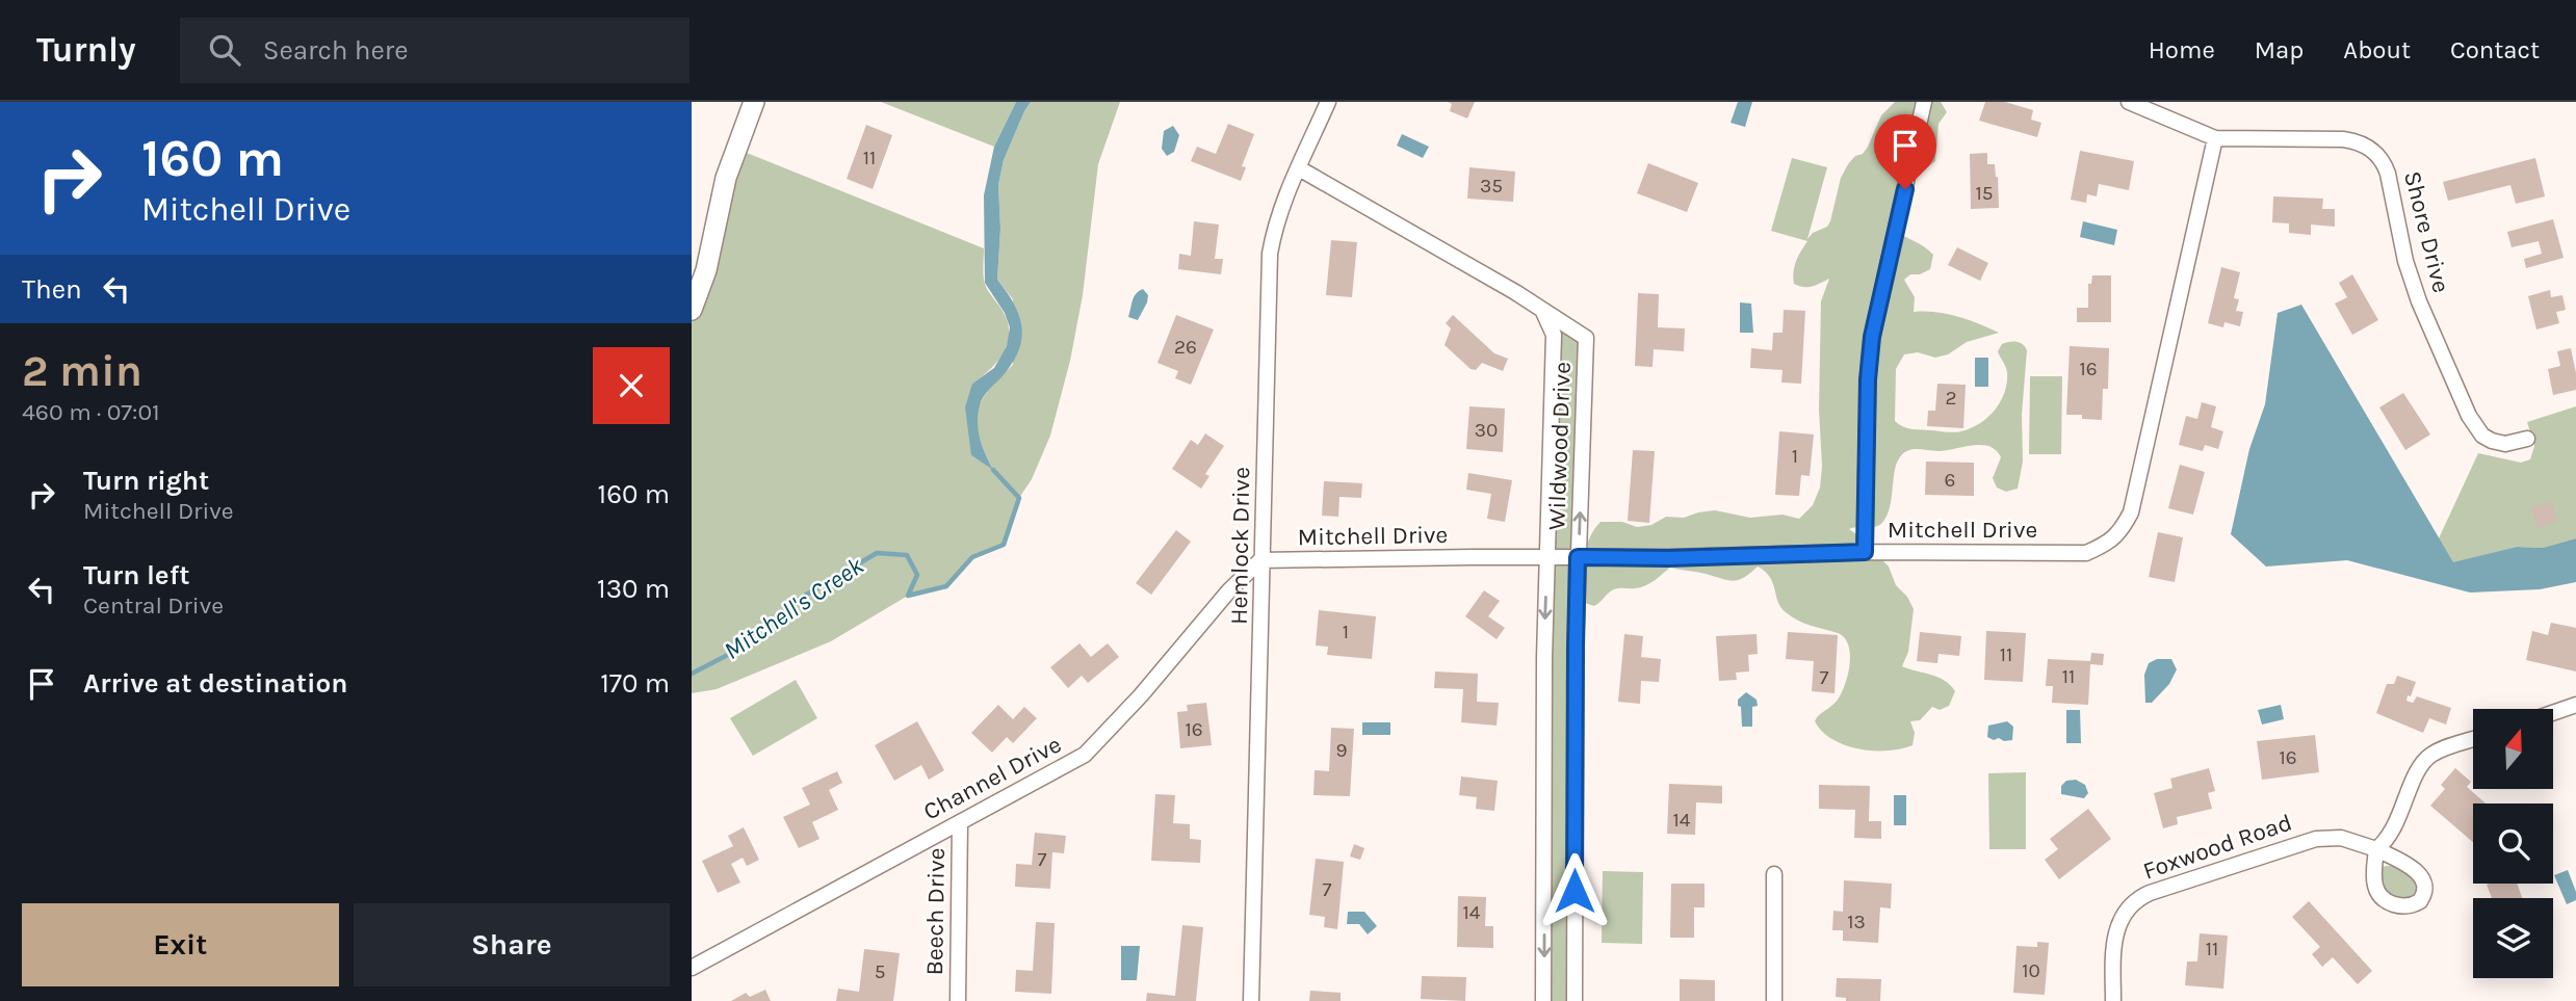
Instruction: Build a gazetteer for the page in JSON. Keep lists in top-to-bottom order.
{
  "streets": {
    "street": [
      "Shore Drive",
      "Wildwood Drive",
      "Mitchell Drive",
      "Hemlock Drive",
      "Channel Drive",
      "Foxwood Road",
      "Beech Drive"
    ]
  },
  "crossings": [
    ["Shore Drive", "Mitchell Drive"],
    ["Wildwood Drive", "Mitchell Drive"],
    ["Wildwood Drive", "Hemlock Drive"],
    ["Mitchell Drive", "Hemlock Drive"],
    ["Mitchell Drive", "Channel Drive"],
    ["Hemlock Drive", "Channel Drive"],
    ["Channel Drive", "Beech Drive"]
  ],
  "water": ["Mitchell's Creek"],
  "house_numbers": [
    "11",
    "35",
    "15",
    "26",
    "16",
    "2",
    "30",
    "1",
    "6",
    "1",
    "11",
    "11",
    "7",
    "16",
    "9",
    "16",
    "14",
    "7",
    "7",
    "14",
    "13",
    "11",
    "10",
    "5"
  ],
  "north": "top",
  "page": {
    "header": "Turnly",
    "search": "Search here",
    "nav": [
      "Home",
      "Map",
      "About",
      "Contact"
    ],
    "turn": ["160 m", "Mitchell Drive"],
    "then": "Then",
    "heading": ["2 min", "460 m · 07:01"],
    "list": [
      {
        "name": "Turn right",
        "note": "Mitchell Drive",
        "value": "160 m"
      },
      {
        "name": "Turn left",
        "note": "Central Drive",
        "value": "130 m"
      },
      {
        "name": "Arrive at destination",
        "value": "170 m"
      }
    ],
    "buttons": ["Exit", "Share"]
  }
}
